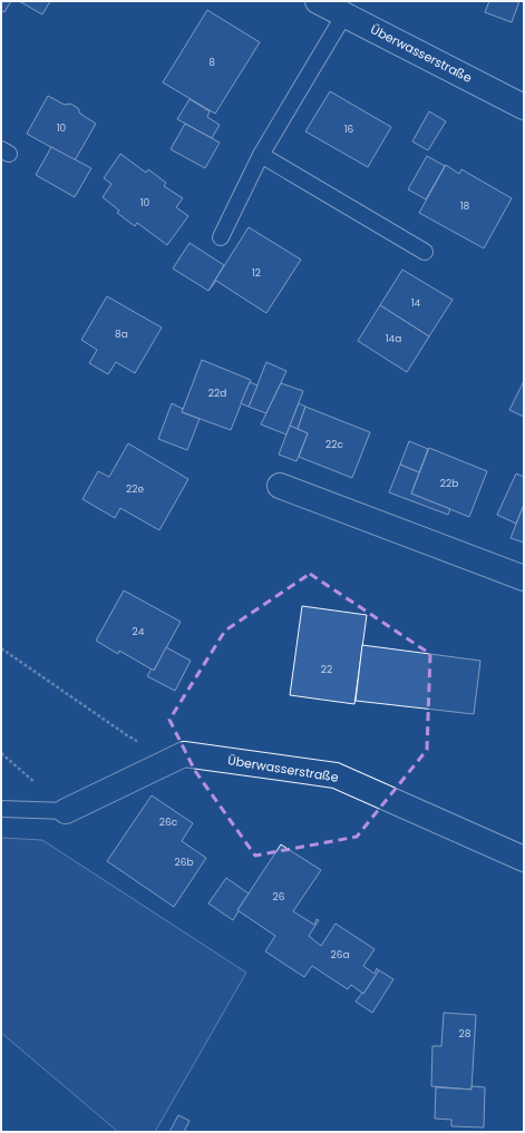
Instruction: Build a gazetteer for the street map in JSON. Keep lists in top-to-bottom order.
{
  "streets": {
    "street": ["Überwasserstraße"]
  },
  "house_numbers": [
    "8",
    "10",
    "16",
    "10",
    "18",
    "12",
    "14",
    "8a",
    "14a",
    "22d",
    "22c",
    "22b",
    "22e",
    "24",
    "22",
    "26c",
    "26b",
    "26",
    "26a",
    "28"
  ]
}
